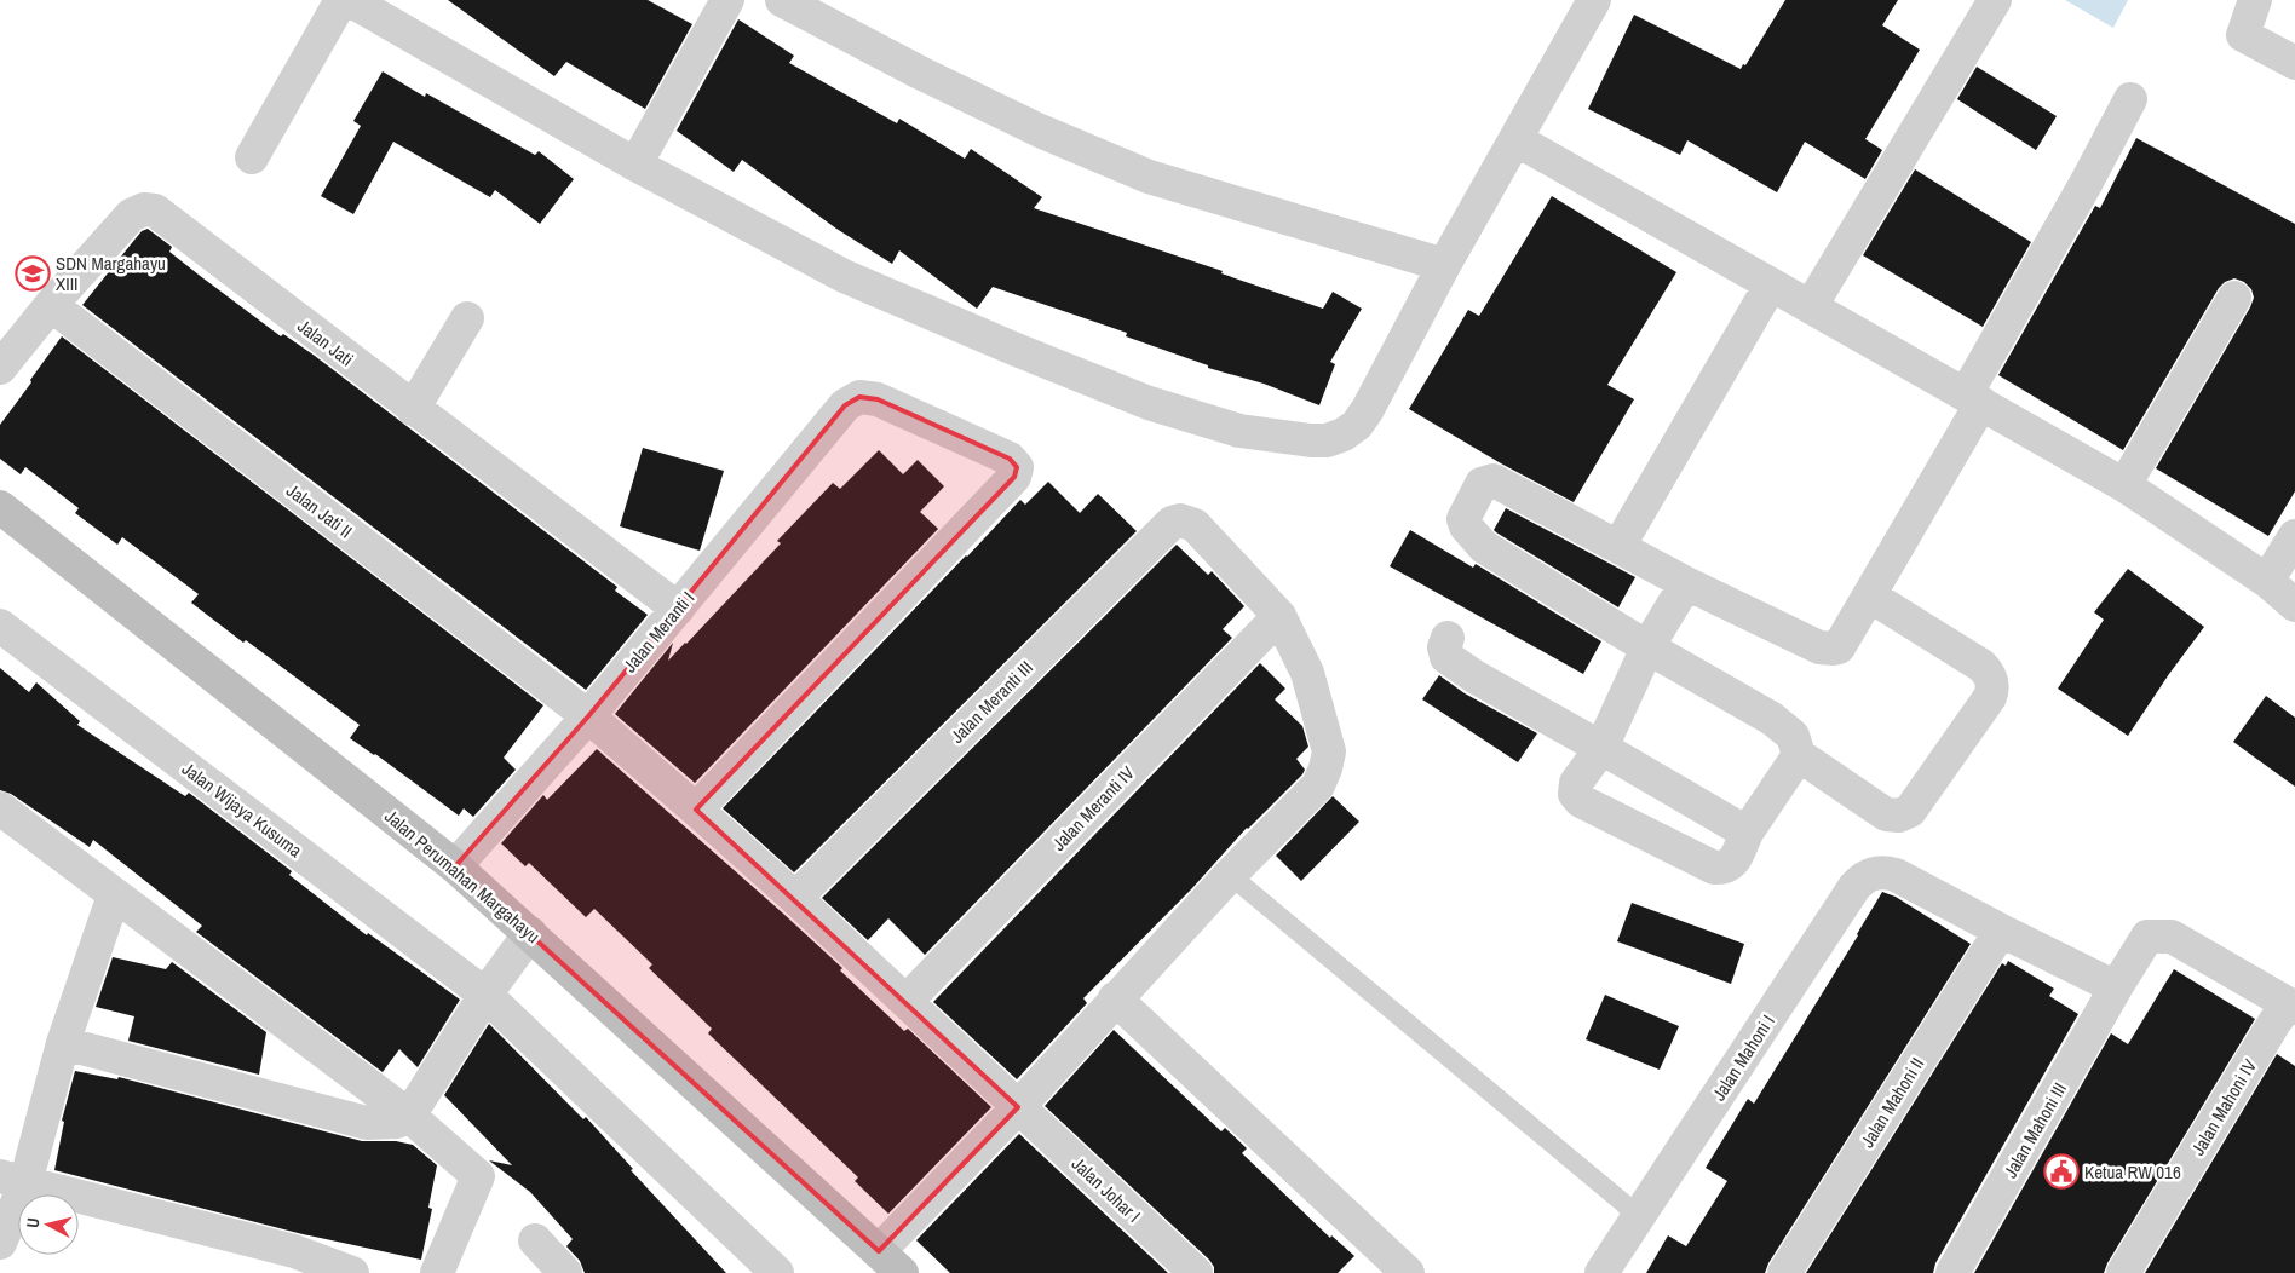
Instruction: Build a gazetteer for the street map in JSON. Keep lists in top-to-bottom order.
{
  "streets": {
    "street": [
      "Jalan Jati",
      "Jalan Jati II",
      "Jalan Meranti I",
      "Jalan Meranti III",
      "Jalan Meranti IV",
      "Jalan Wijaya Kusuma",
      "Jalan Perumahan Margahayu",
      "Jalan Mahoni I",
      "Jalan Mahoni II",
      "Jalan Mahoni IV",
      "Jalan Mahoni III",
      "Jalan Johar I"
    ]
  },
  "crossings": [
    ["Jalan Jati", "Jalan Jati II"],
    ["Jalan Jati", "Jalan Meranti I"],
    ["Jalan Jati II", "Jalan Meranti I"],
    ["Jalan Jati II", "Jalan Meranti III"],
    ["Jalan Jati II", "Jalan Johar I"],
    ["Jalan Meranti I", "Jalan Perumahan Margahayu"],
    ["Jalan Meranti III", "Jalan Meranti IV"],
    ["Jalan Meranti III", "Jalan Johar I"],
    ["Jalan Meranti IV", "Jalan Johar I"],
    ["Jalan Mahoni I", "Jalan Mahoni II"],
    ["Jalan Mahoni IV", "Jalan Mahoni III"]
  ],
  "places": {
    "school or university": ["SDN Margahayu XIII"],
    "public building": ["Ketua RW 016"]
  },
  "north": "left"
}
